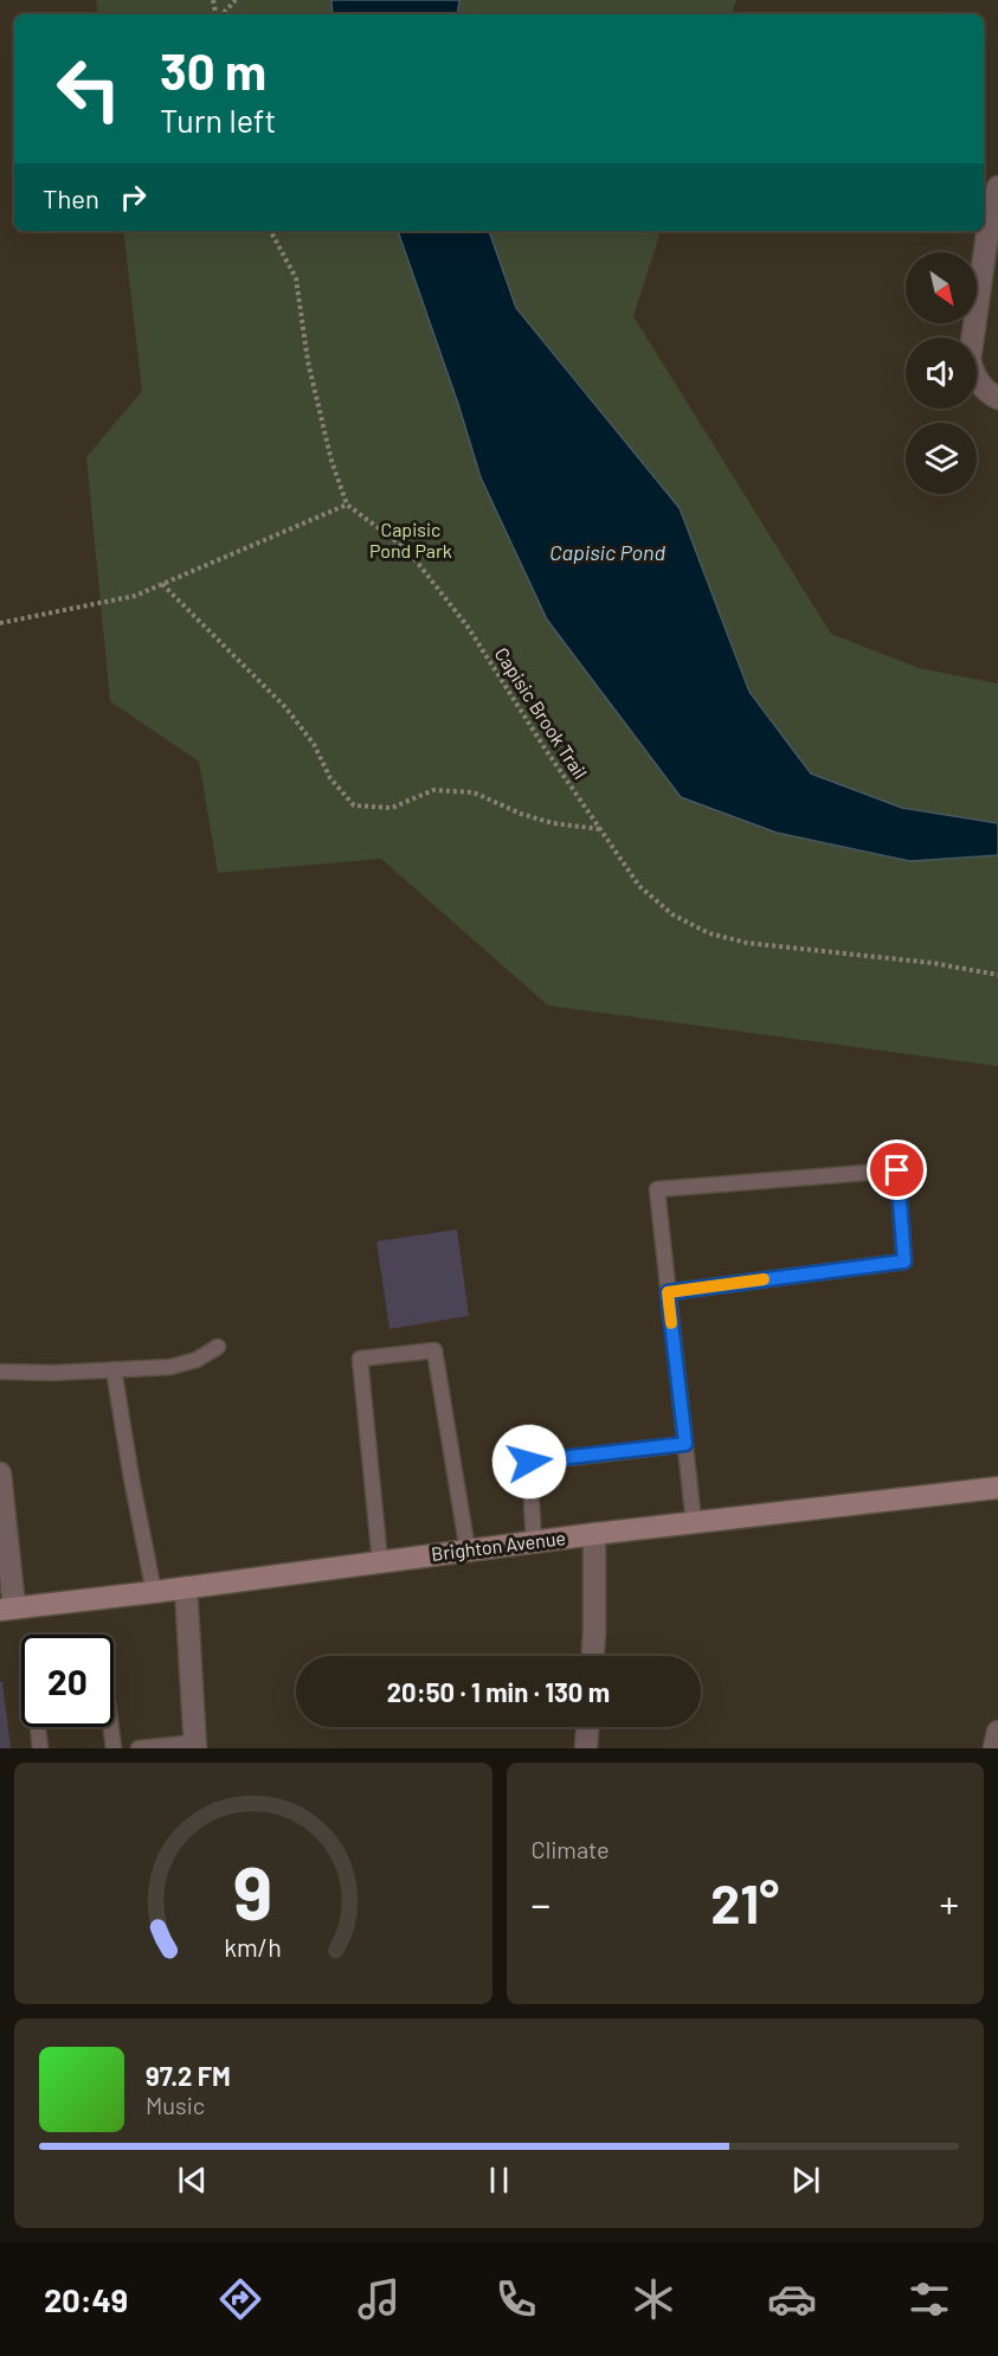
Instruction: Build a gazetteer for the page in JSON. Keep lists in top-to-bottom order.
{
  "streets": {
    "main road": ["Brighton Avenue"],
    "path": ["Capisic Brook Trail"]
  },
  "water": ["Capisic Pond"],
  "parks": ["Capisic Pond Park"],
  "north": "bottom right",
  "page": {
    "turn": ["30 m", "Turn left"],
    "then": "Then",
    "limit": "20",
    "trip": "20:50 · 1 min · 130 m",
    "tile": "Climate",
    "heat": ["−", "21°", "+"],
    "song": ["97.2 FM", "Music"],
    "tabs": "20:49",
    "gauge": ["9", "km/h"]
  }
}
